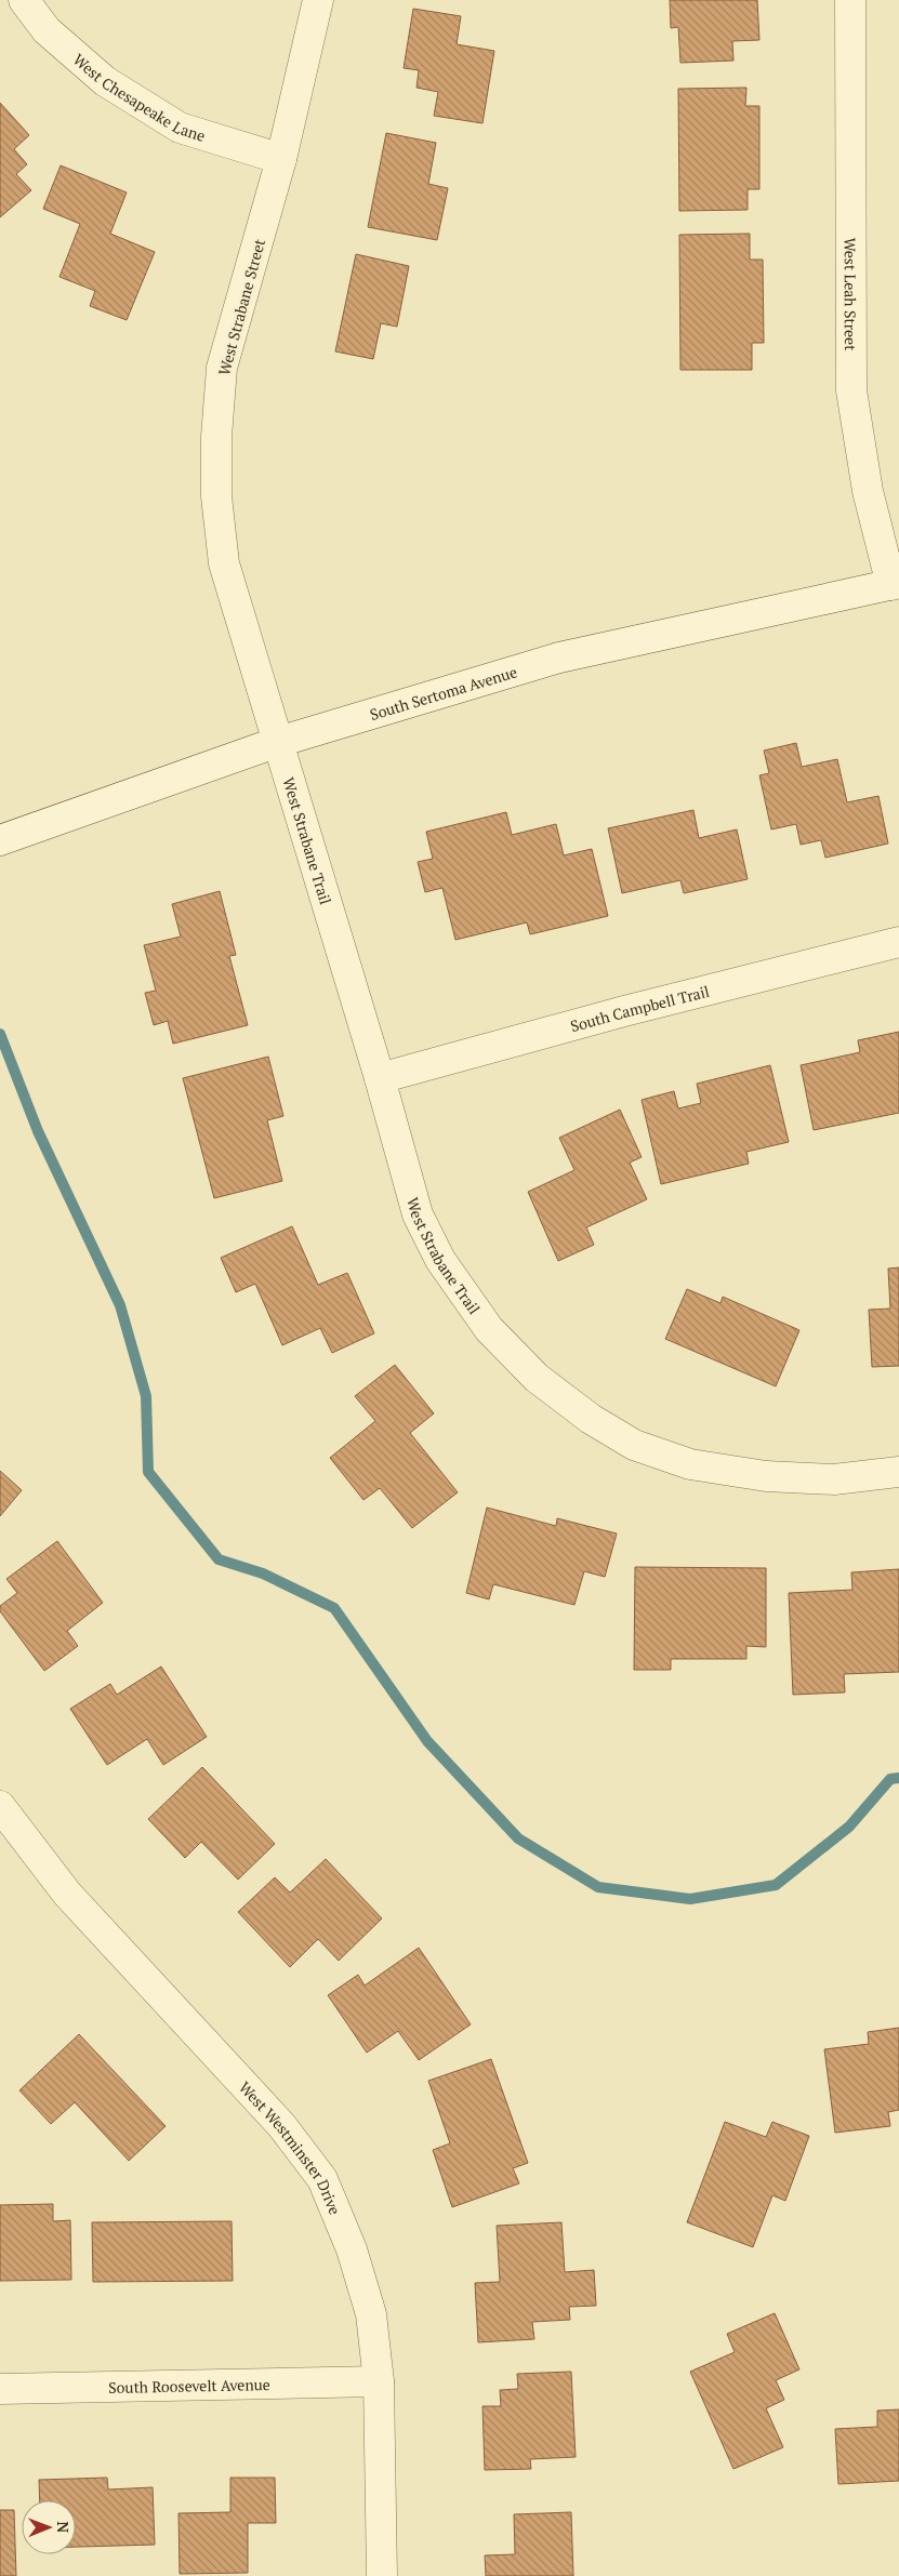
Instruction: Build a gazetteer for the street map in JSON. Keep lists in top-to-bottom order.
{
  "streets": {
    "street": [
      "West Chesapeake Lane",
      "West Leah Street",
      "West Strabane Street",
      "South Sertoma Avenue",
      "West Strabane Trail",
      "South Campbell Trail",
      "West Westminster Drive",
      "South Roosevelt Avenue"
    ]
  },
  "crossings": [
    ["West Chesapeake Lane", "West Strabane Street"],
    ["West Leah Street", "South Sertoma Avenue"],
    ["West Strabane Street", "South Sertoma Avenue"],
    ["West Strabane Street", "West Strabane Trail"],
    ["South Sertoma Avenue", "West Strabane Trail"],
    ["West Strabane Trail", "South Campbell Trail"],
    ["West Westminster Drive", "South Roosevelt Avenue"]
  ],
  "north": "right"
}
